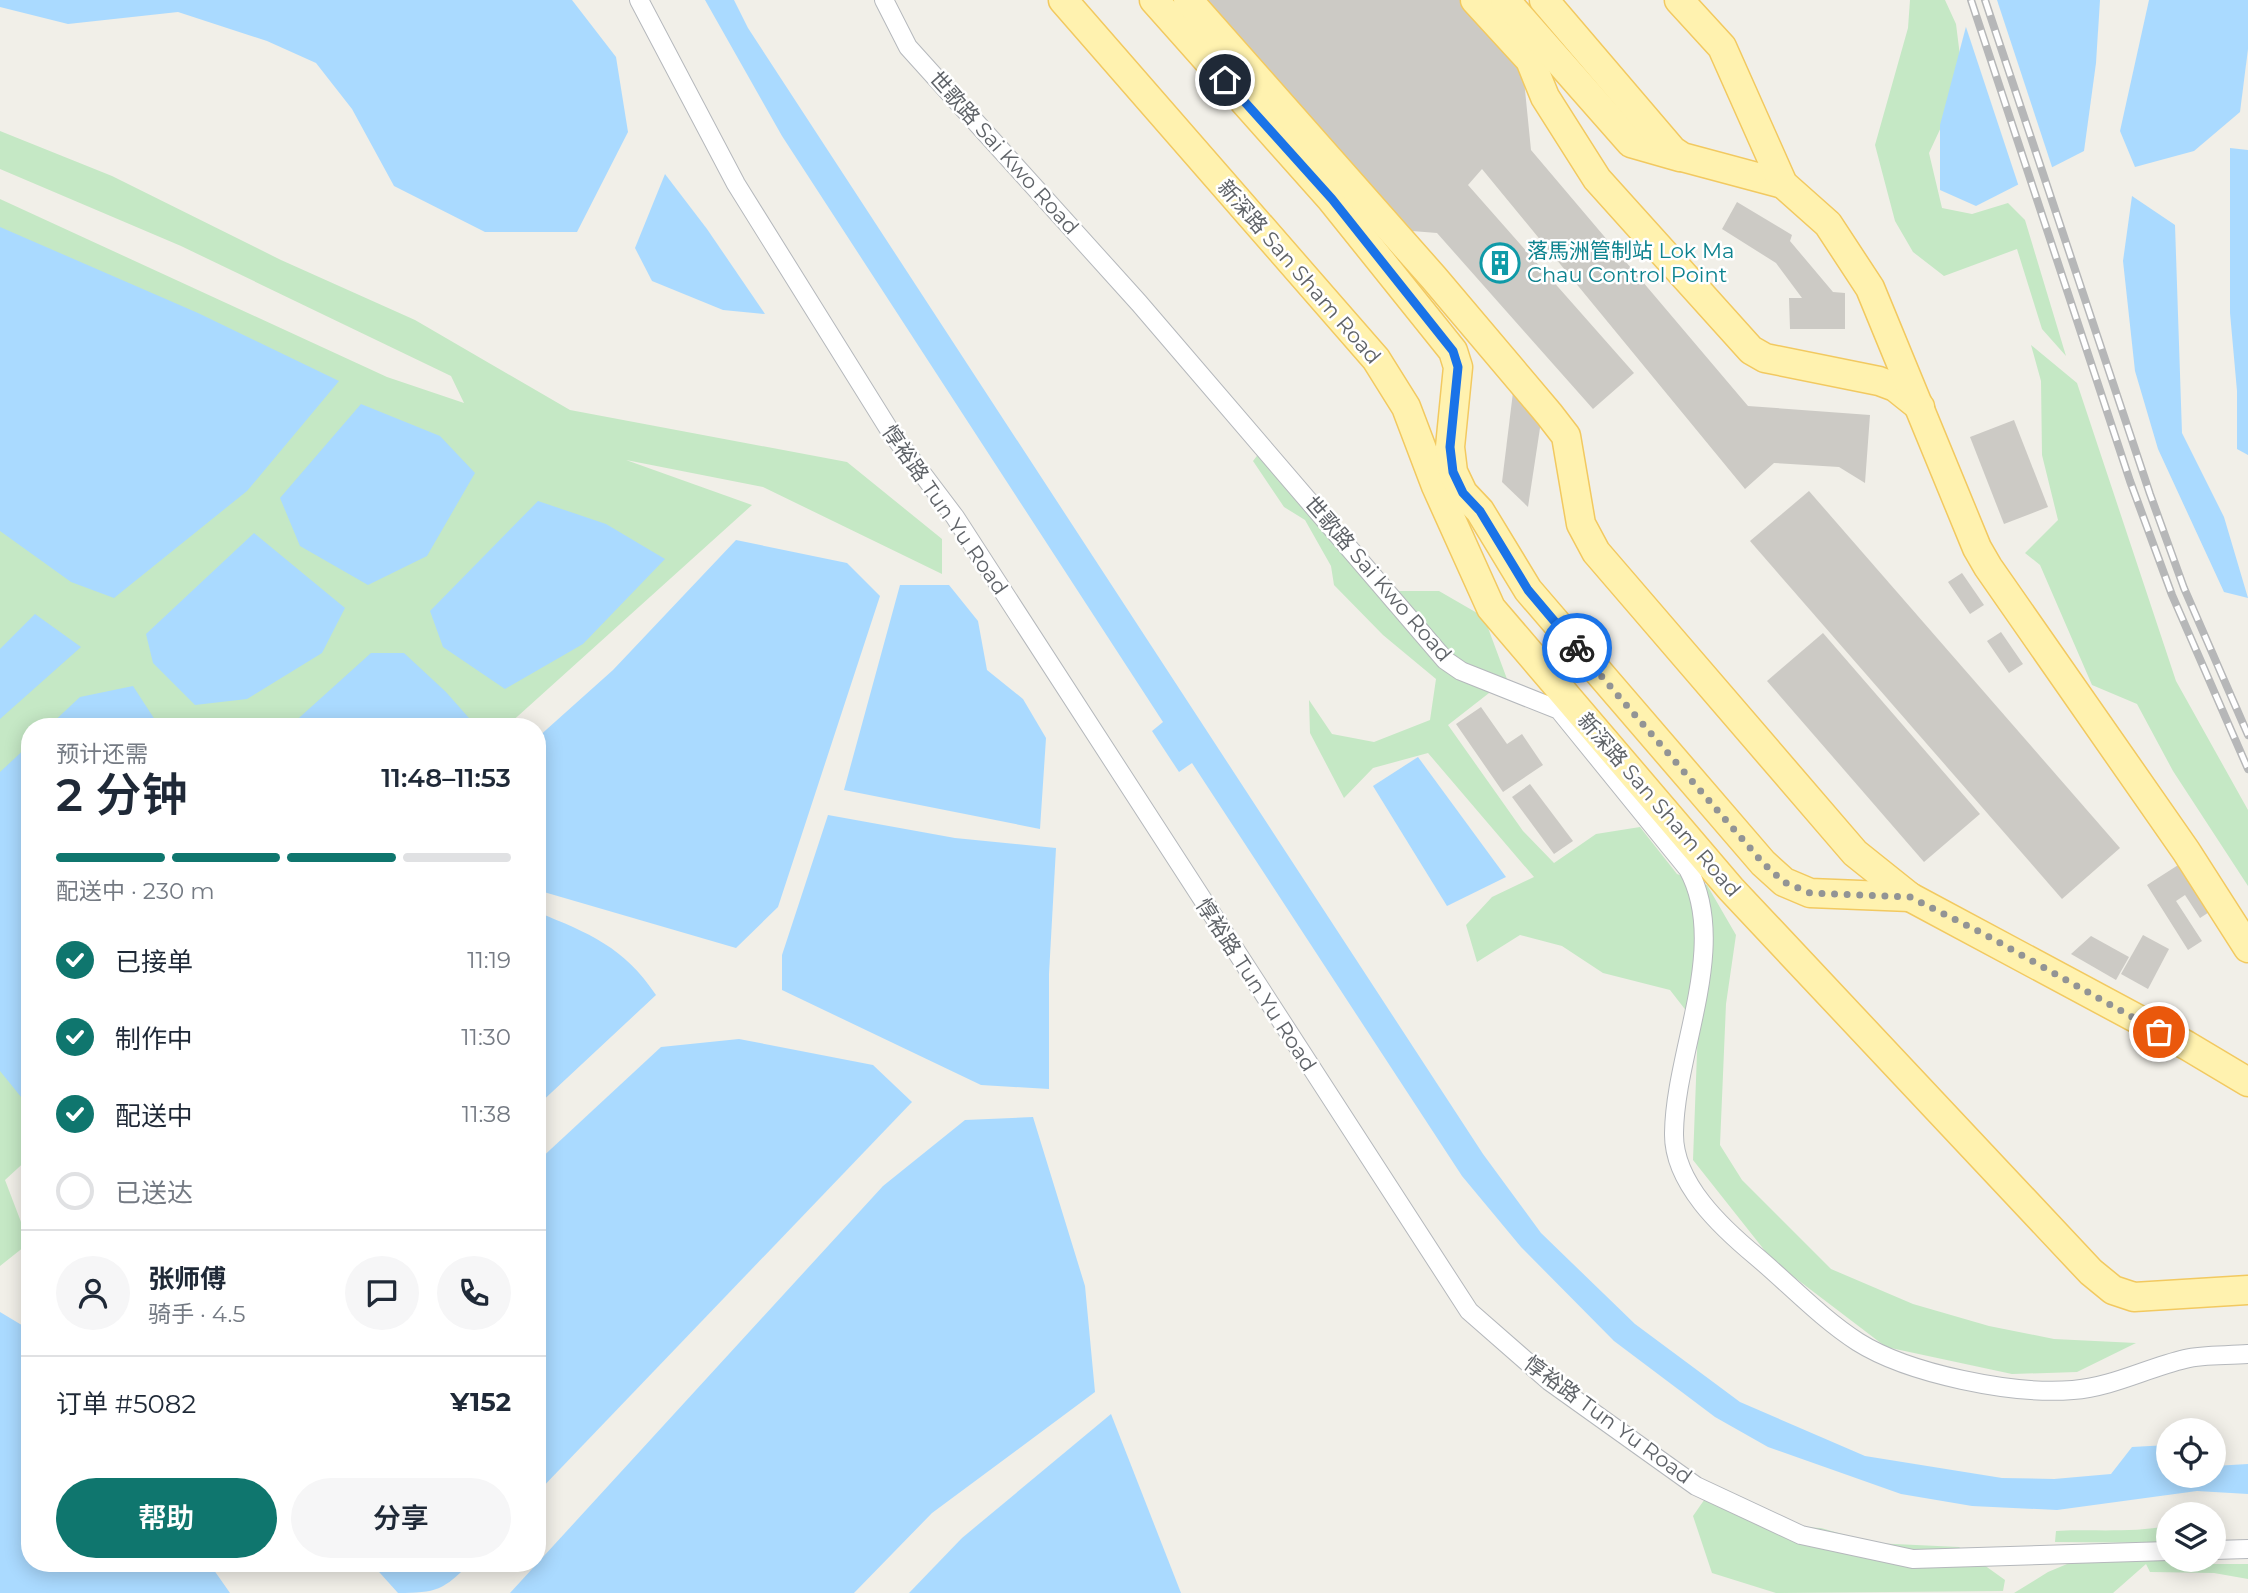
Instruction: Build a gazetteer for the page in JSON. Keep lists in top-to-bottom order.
{
  "streets": {
    "main road": ["新深路 San Sham Road"],
    "street": ["世歌路 Sai Kwo Road", "惇裕路 Tun Yu Road"]
  },
  "places": {
    "building": ["落馬洲管制站 Lok Ma Chau Control Point"]
  },
  "page": {
    "heading": ["2 分钟", "预计还需", "11:48–11:53"],
    "panel": [
      "张师傅",
      "骑手 · 4.5",
      "订单 #5082",
      "¥152"
    ],
    "bar": "配送中 · 230 m",
    "list": [
      ["已接单", "11:19"],
      ["制作中", "11:30"],
      ["配送中", "11:38"],
      "已送达"
    ],
    "buttons": ["帮助", "分享"]
  }
}
